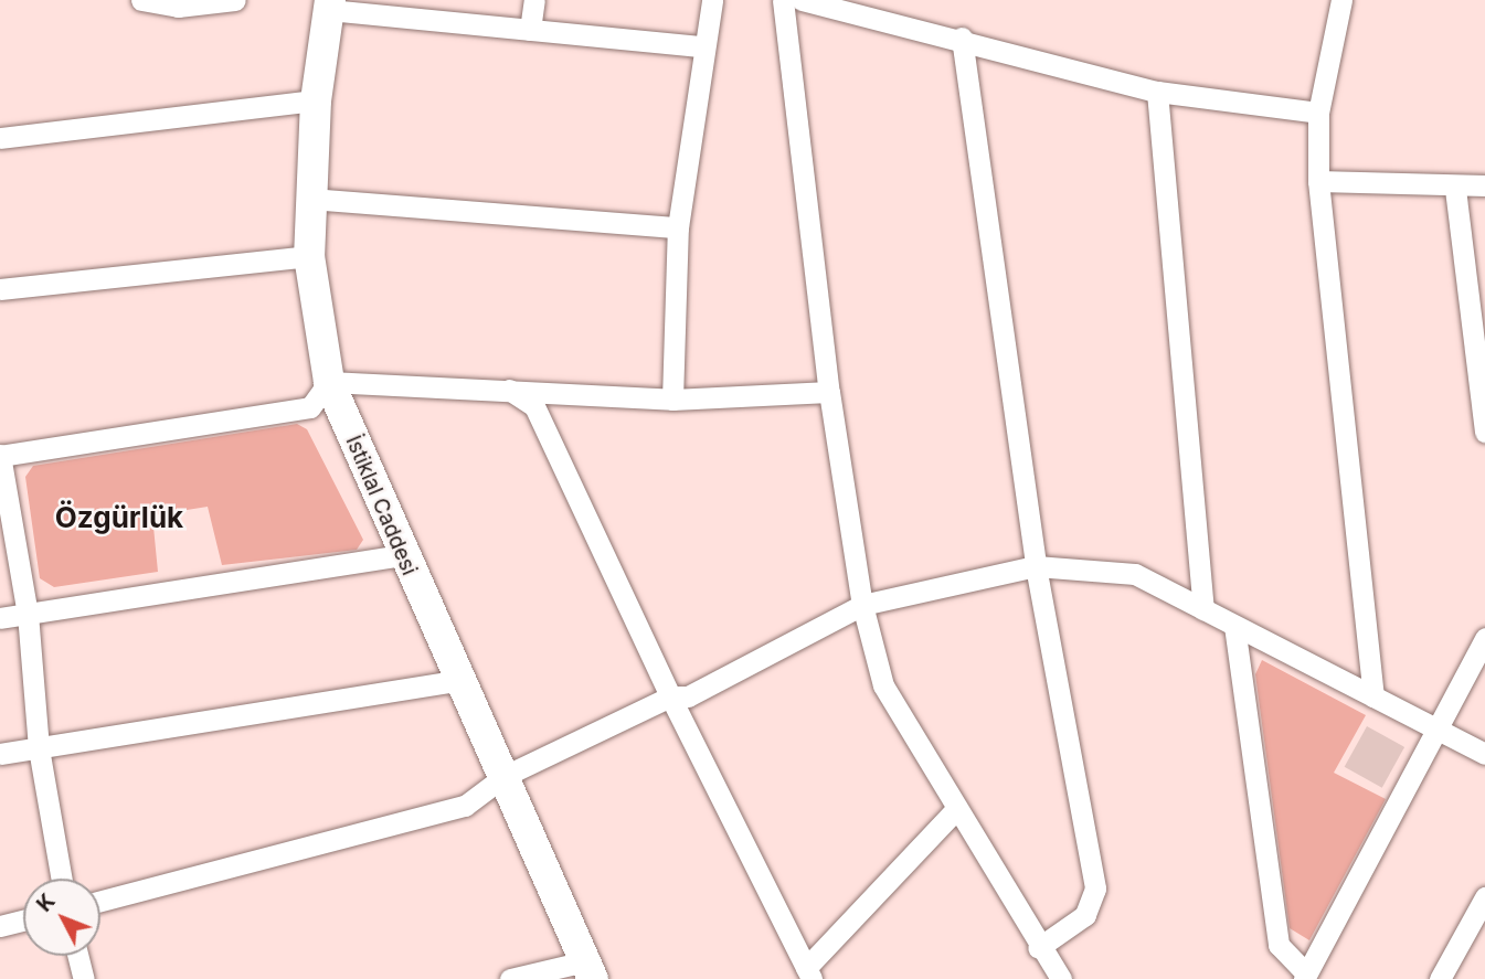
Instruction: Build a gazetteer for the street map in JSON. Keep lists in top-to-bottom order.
{
  "streets": {
    "street": ["İstiklal Caddesi"]
  },
  "districts": ["Özgürlük"],
  "north": "top left"
}
